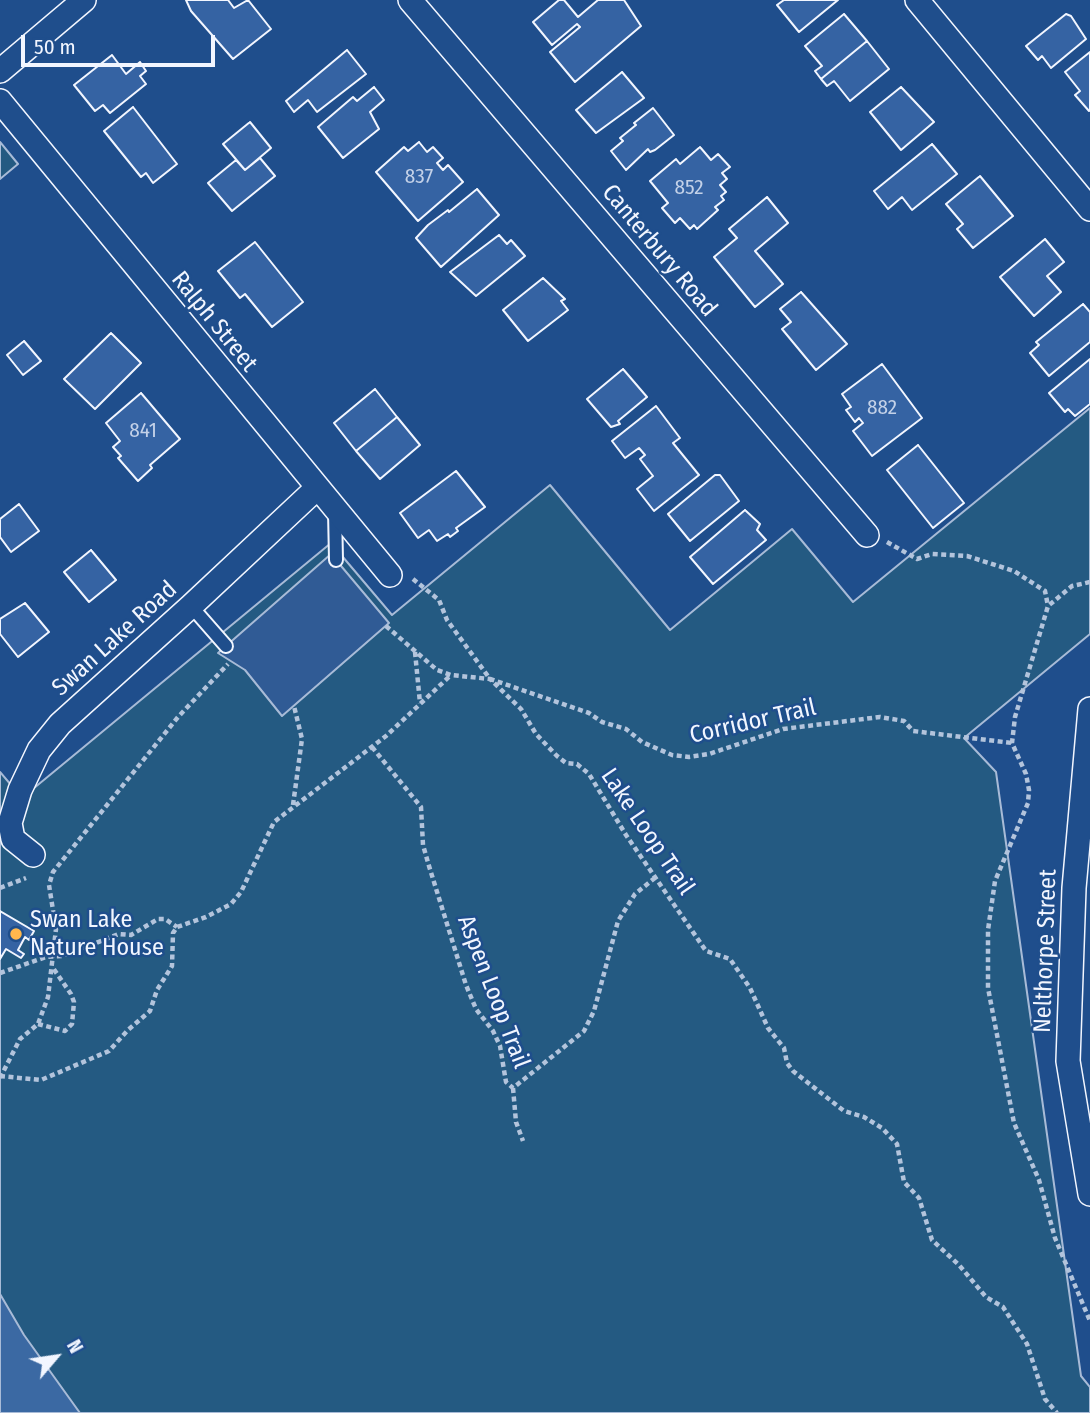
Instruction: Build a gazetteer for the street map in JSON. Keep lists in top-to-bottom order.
{
  "streets": {
    "street": [
      "Canterbury Road",
      "Ralph Street",
      "Swan Lake Road",
      "Nelthorpe Street"
    ],
    "path": ["Corridor Trail", "Lake Loop Trail", "Aspen Loop Trail"]
  },
  "crossings": [
    ["Ralph Street", "Swan Lake Road"],
    ["Ralph Street", "Lake Loop Trail"],
    ["Corridor Trail", "Lake Loop Trail"],
    ["Lake Loop Trail", "Aspen Loop Trail"]
  ],
  "places": ["Swan Lake Nature House"],
  "house_numbers": [
    "837",
    "852",
    "882",
    "841"
  ],
  "scale_bar": "50 m",
  "north": "top right"
}
